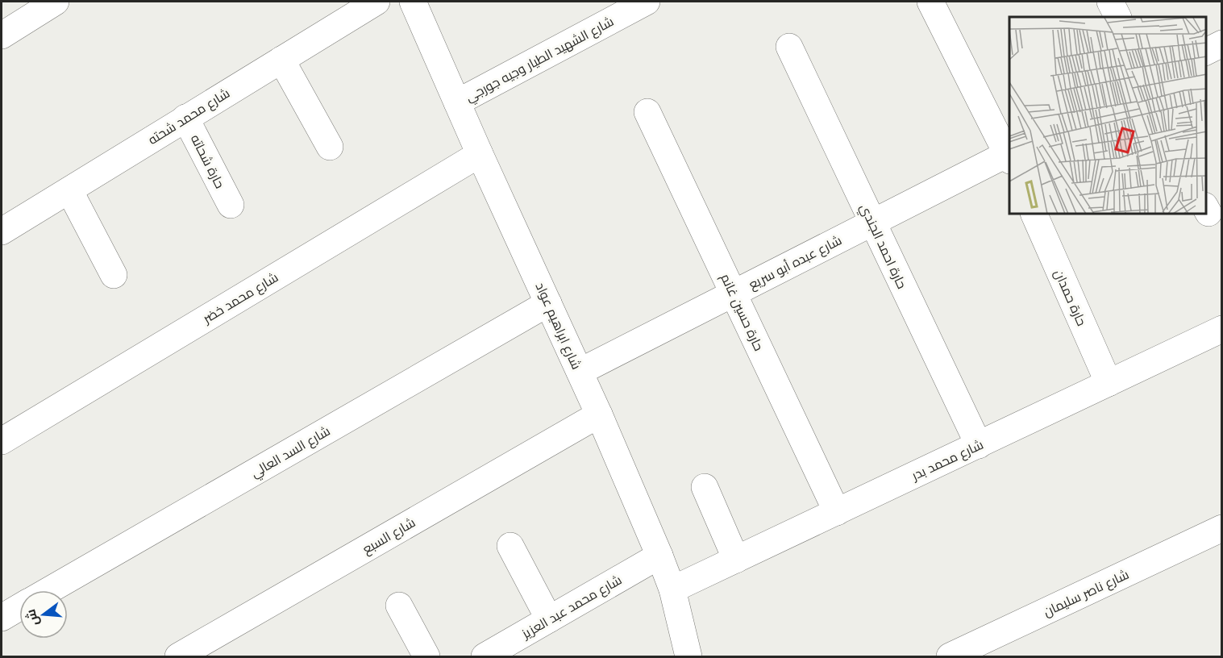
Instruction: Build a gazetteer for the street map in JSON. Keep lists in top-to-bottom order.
{
  "streets": {
    "street": [
      "شارع الشهيد الطيار وجيه جورجي",
      "شارع محمد شحته",
      "حارة شحاته",
      "حارة احمد الجندي",
      "شارع عبده أبو سريع",
      "شارع محمد خضر",
      "حارة حمدان",
      "حارة حسين غانم",
      "شارع ابراهيم عواد",
      "شارع السد العالي",
      "شارع محمد بدر",
      "شارع السبع",
      "شارع ناصر سليمان",
      "شارع محمد عبد العزيز"
    ]
  },
  "crossings": [
    ["شارع الشهيد الطيار وجيه جورجي", "شارع ابراهيم عواد"],
    ["شارع محمد شحته", "حارة شحاته"],
    ["حارة احمد الجندي", "شارع عبده أبو سريع"],
    ["حارة احمد الجندي", "شارع محمد بدر"],
    ["شارع عبده أبو سريع", "حارة حسين غانم"],
    ["شارع عبده أبو سريع", "شارع ابراهيم عواد"],
    ["شارع محمد خضر", "شارع ابراهيم عواد"],
    ["حارة حمدان", "شارع محمد بدر"],
    ["حارة حسين غانم", "شارع محمد بدر"],
    ["شارع ابراهيم عواد", "شارع السد العالي"],
    ["شارع ابراهيم عواد", "شارع محمد بدر"],
    ["شارع ابراهيم عواد", "شارع السبع"],
    ["شارع ابراهيم عواد", "شارع محمد عبد العزيز"]
  ],
  "north": "left"
}
